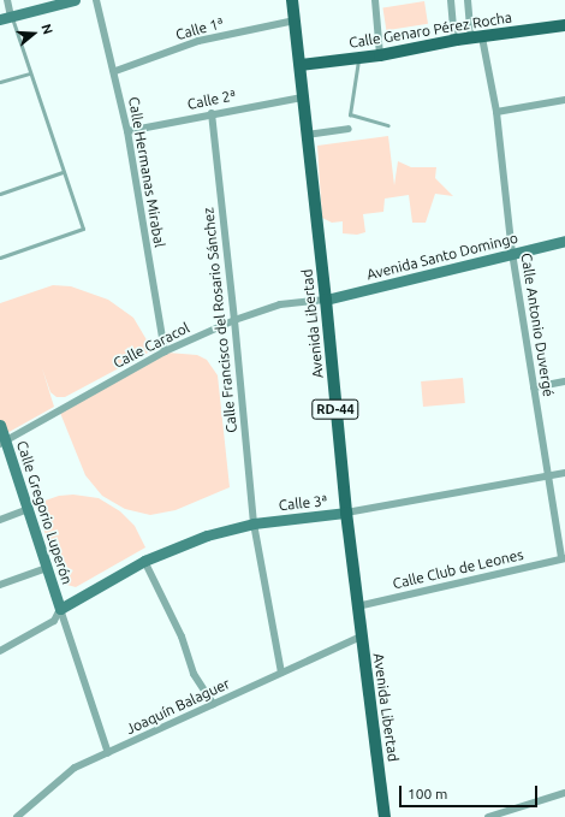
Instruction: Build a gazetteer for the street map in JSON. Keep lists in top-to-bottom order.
{
  "streets": {
    "main road": ["Calle Genaro Pérez Rocha", "Avenida Libertad", "RD-44"],
    "street": [
      "Calle 1ª",
      "Calle 2ª",
      "Calle Hermanas Mirabal",
      "Avenida Santo Domingo",
      "Calle Francisco del Rosario Sánchez",
      "Calle Antonio Duvergé",
      "Calle Caracol",
      "Calle 3ª",
      "Calle Gregorio Luperón",
      "Calle Club de Leones",
      "Joaquín Balaguer"
    ]
  },
  "crossings": [
    ["Calle 1ª", "Calle Hermanas Mirabal"],
    ["Calle 1ª", "Avenida Libertad"],
    ["Calle Genaro Pérez Rocha", "Avenida Libertad"],
    ["Calle Genaro Pérez Rocha", "Calle Antonio Duvergé"],
    ["Calle 2ª", "Calle Hermanas Mirabal"],
    ["Calle 2ª", "Calle Francisco del Rosario Sánchez"],
    ["Calle 2ª", "Avenida Libertad"],
    ["Calle Hermanas Mirabal", "Calle Caracol"],
    ["Avenida Santo Domingo", "Avenida Libertad"],
    ["Avenida Santo Domingo", "Calle Antonio Duvergé"],
    ["Avenida Santo Domingo", "Calle Caracol"],
    ["Calle Francisco del Rosario Sánchez", "Calle Caracol"],
    ["Calle Francisco del Rosario Sánchez", "Calle 3ª"],
    ["Calle Francisco del Rosario Sánchez", "Joaquín Balaguer"],
    ["Avenida Libertad", "Calle Caracol"],
    ["Avenida Libertad", "Calle 3ª"],
    ["Avenida Libertad", "Calle Club de Leones"],
    ["Avenida Libertad", "Joaquín Balaguer"],
    ["Calle Antonio Duvergé", "Calle 3ª"],
    ["Calle Antonio Duvergé", "Calle Club de Leones"],
    ["Calle Caracol", "Calle Gregorio Luperón"],
    ["Calle 3ª", "Calle Gregorio Luperón"]
  ],
  "scale_bar": "100 m",
  "north": "right"
}
